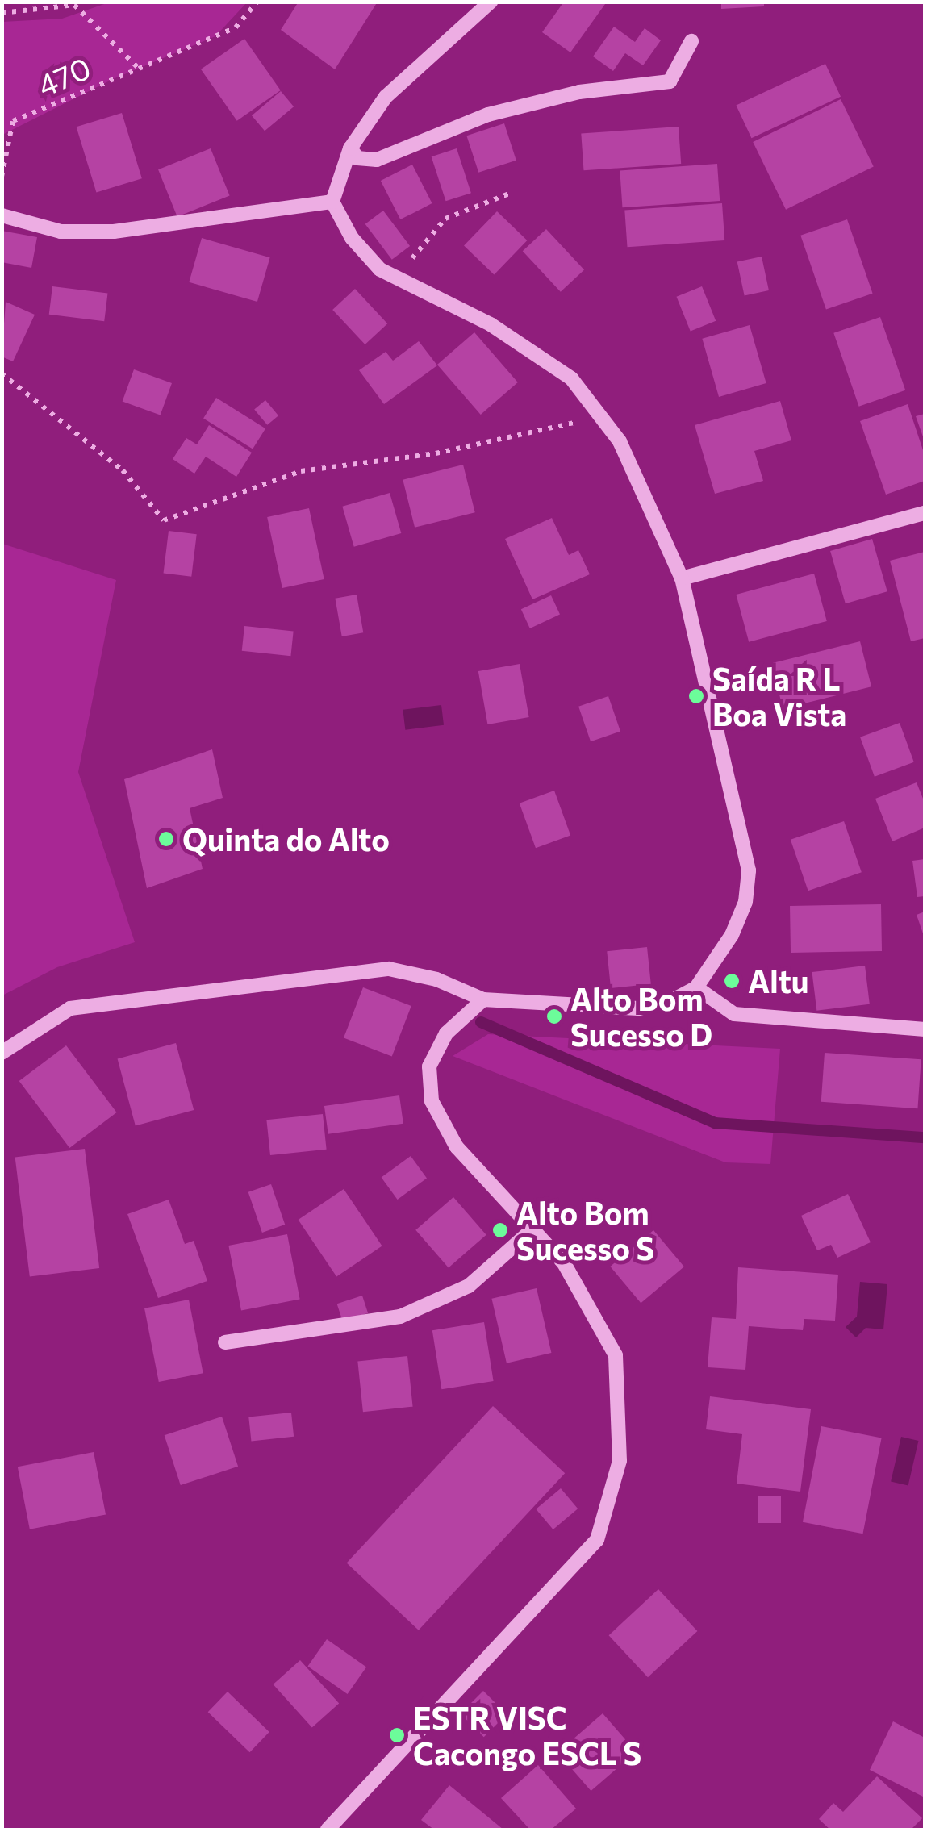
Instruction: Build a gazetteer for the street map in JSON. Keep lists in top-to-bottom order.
{
  "streets": {
    "path": ["470"]
  },
  "places": [
    "Saída R L Boa Vista",
    "Quinta do Alto",
    "Altu",
    "Alto Bom Sucesso D",
    "Alto Bom Sucesso S",
    "ESTR VISC Cacongo ESCL S"
  ]
}
